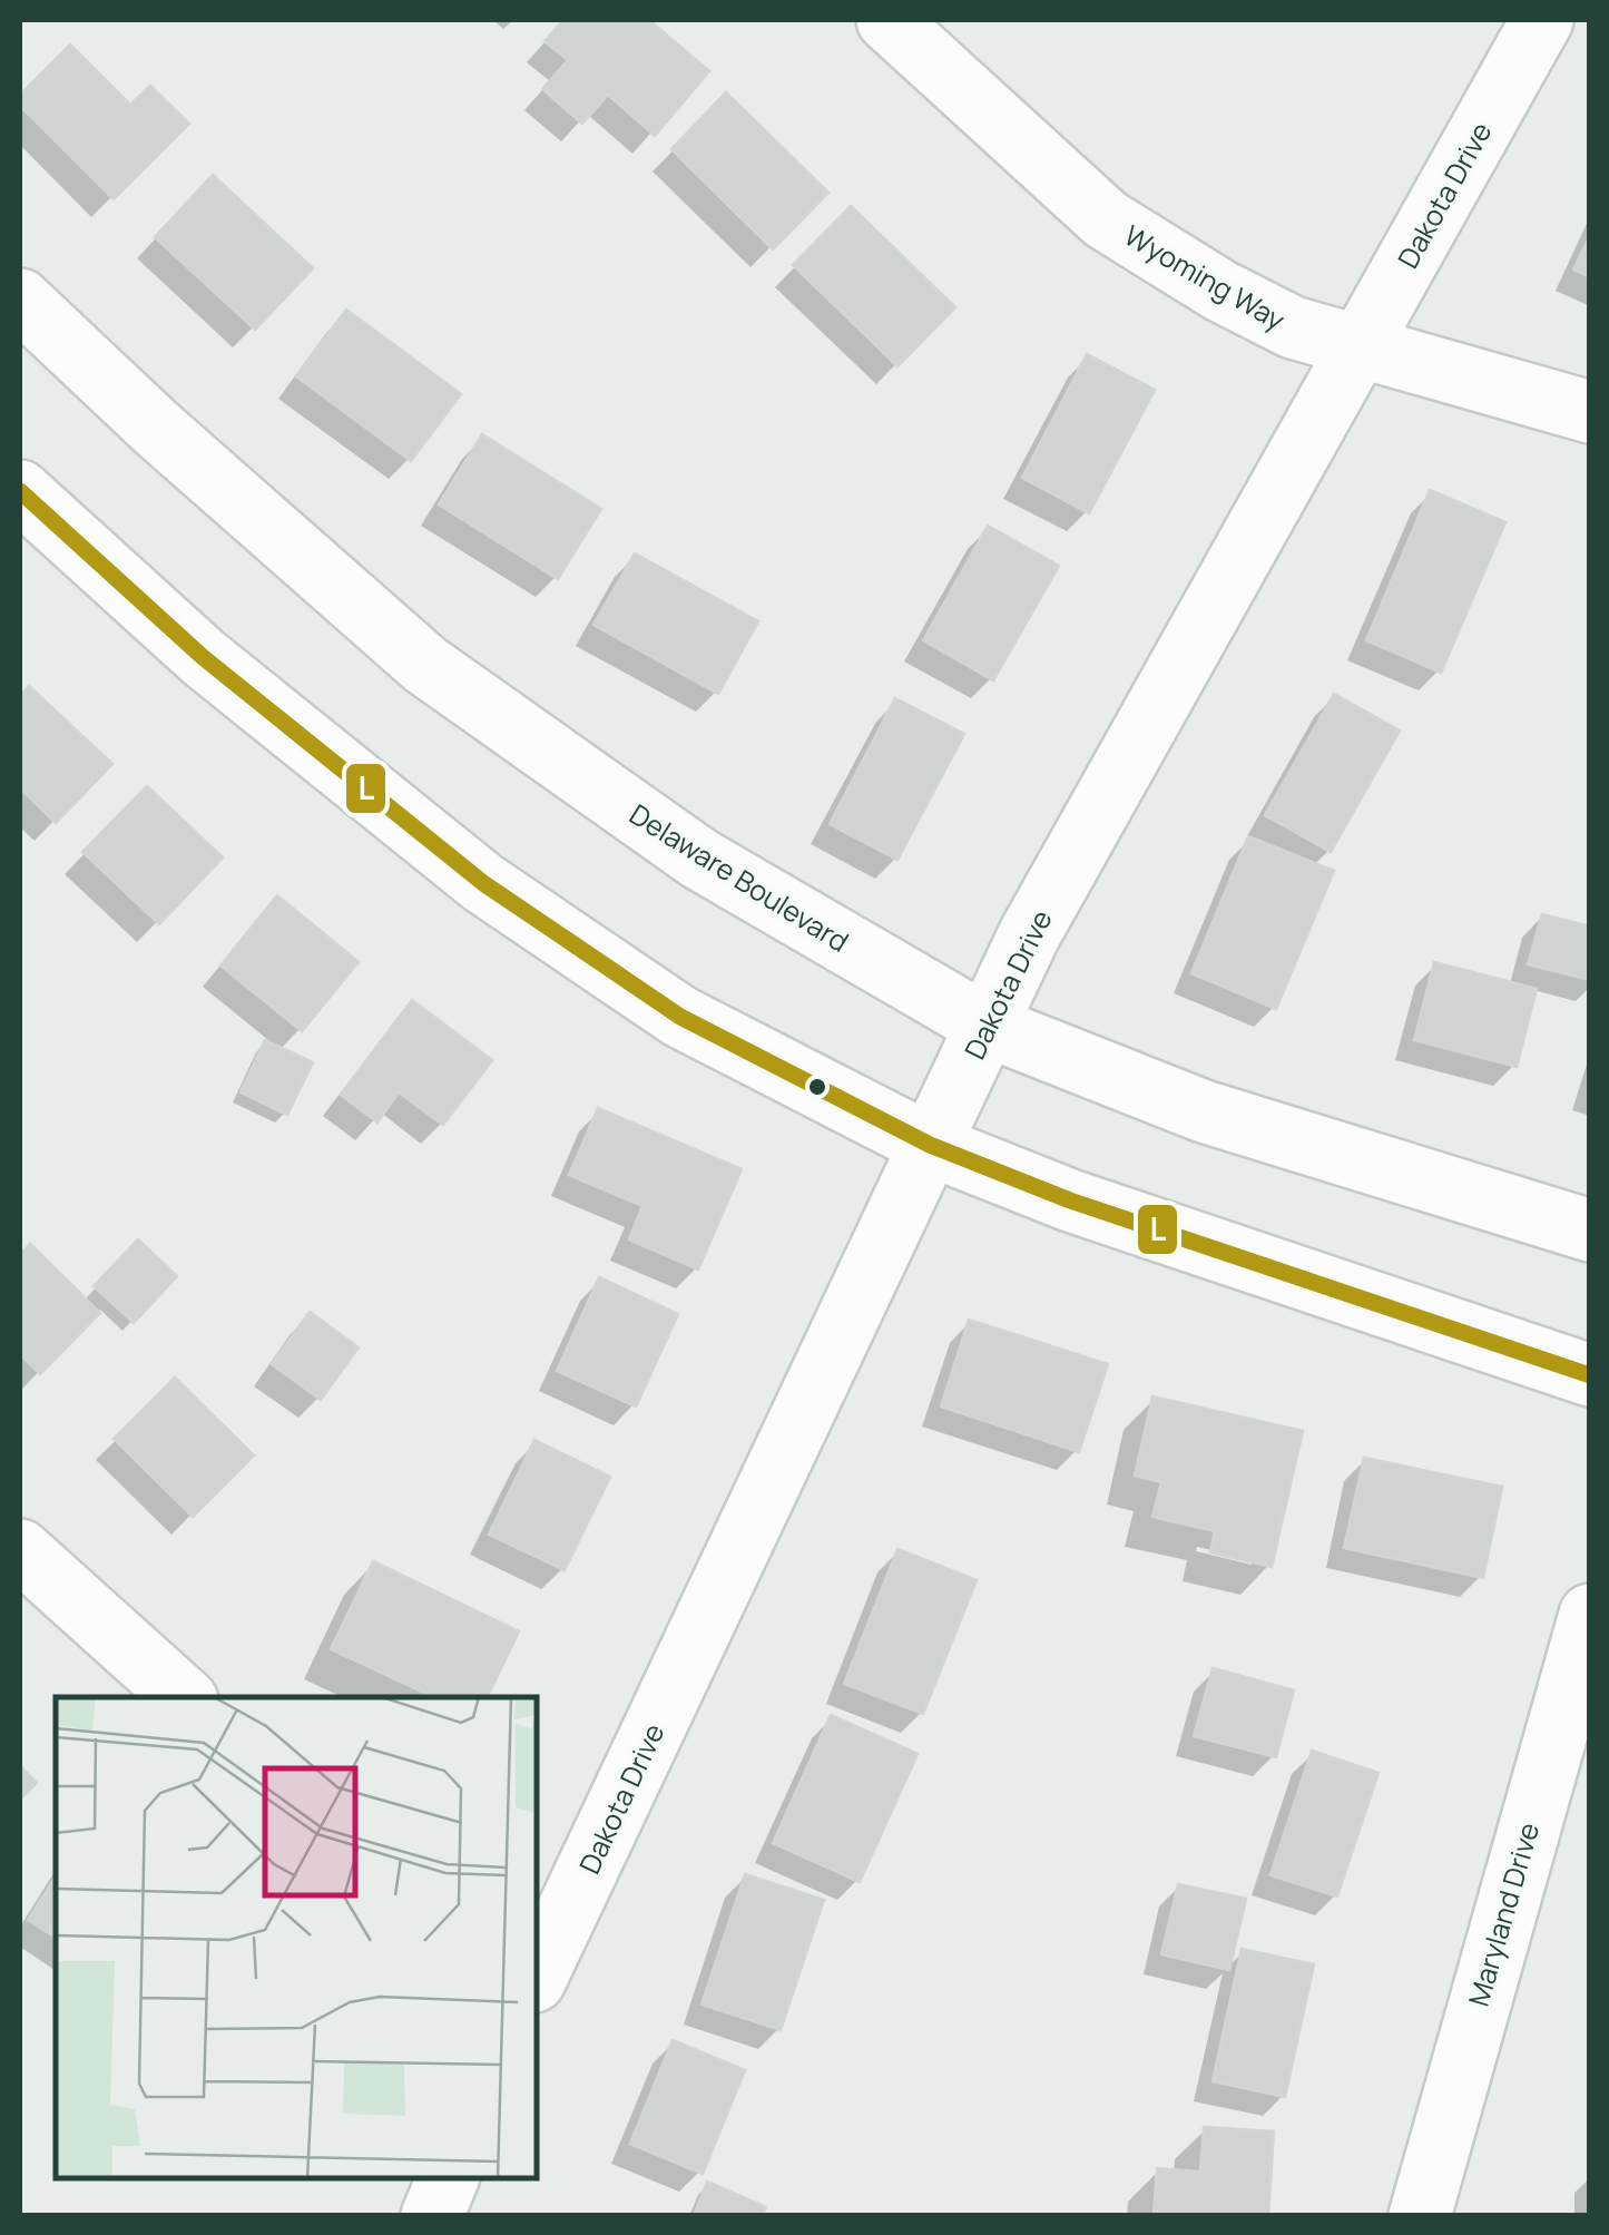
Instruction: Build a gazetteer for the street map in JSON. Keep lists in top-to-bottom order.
{
  "streets": {
    "street": [
      "Dakota Drive",
      "Wyoming Way",
      "Delaware Boulevard",
      "Maryland Drive"
    ]
  },
  "crossings": [
    ["Dakota Drive", "Wyoming Way"],
    ["Dakota Drive", "Delaware Boulevard"]
  ],
  "lines": ["transit line L"]
}
